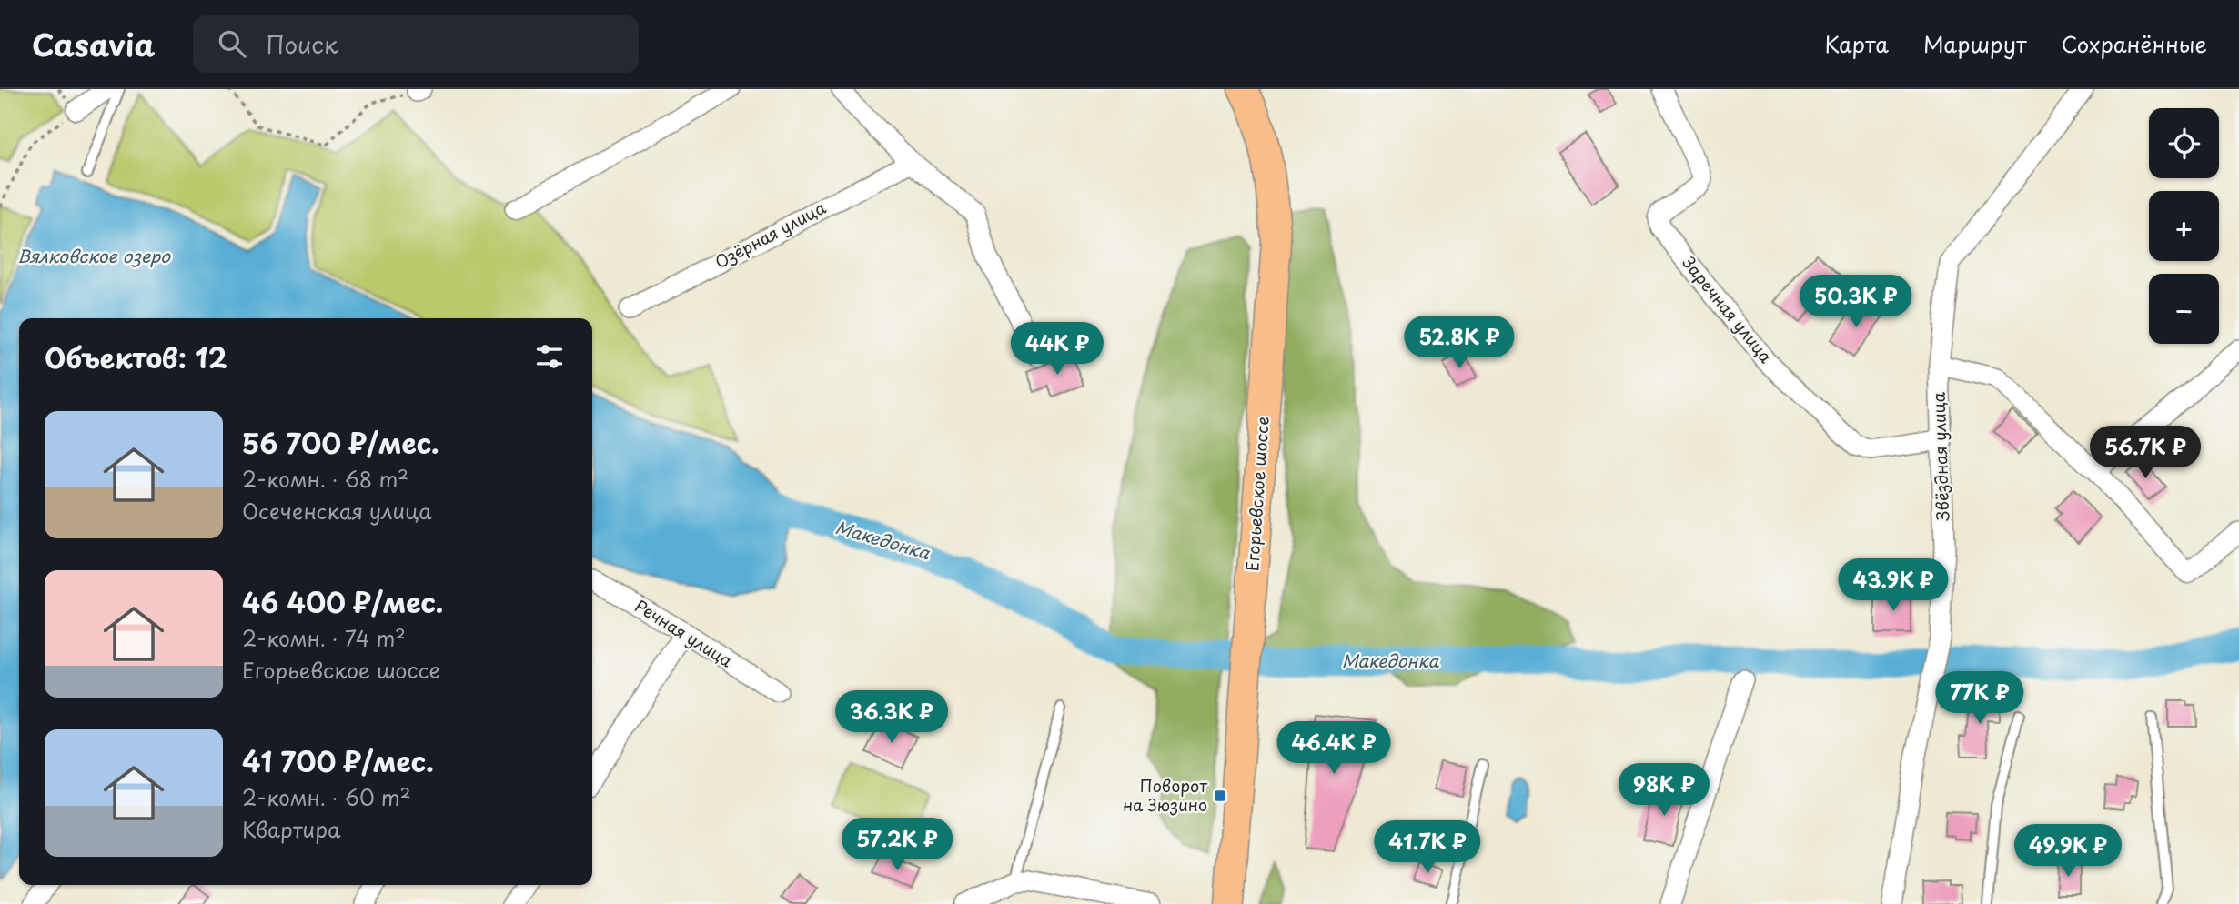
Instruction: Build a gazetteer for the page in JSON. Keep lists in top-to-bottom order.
{
  "streets": {
    "main road": ["Егорьевское шоссе"],
    "street": [
      "Озёрная улица",
      "Заречная улица",
      "Звёздная улица",
      "Речная улица"
    ]
  },
  "crossings": [
    ["Заречная улица", "Звёздная улица"]
  ],
  "water": ["Вялковское озеро", "Македонка"],
  "places": {
    "transit": ["Поворот на Зюзино"]
  },
  "page": {
    "header": "Casavia",
    "search": "Поиск",
    "nav": ["Карта", "Маршрут", "Сохранённые"],
    "map_buttons": ["+", "−"],
    "price": [
      "50.3K ₽",
      "52.8K ₽",
      "44K ₽",
      "56.7K ₽",
      "43.9K ₽",
      "77K ₽",
      "36.3K ₽",
      "46.4K ₽",
      "98K ₽",
      "57.2K ₽",
      "41.7K ₽",
      "49.9K ₽"
    ],
    "heading": "Объектов: 12",
    "list": [
      {
        "name": "56 700 ₽/мес.",
        "note": "2-комн. · 68 m² · Осеченская улица"
      },
      {
        "name": "46 400 ₽/мес.",
        "note": "2-комн. · 74 m² · Егорьевское шоссе"
      },
      {
        "name": "41 700 ₽/мес.",
        "note": "2-комн. · 60 m² · Квартира"
      }
    ]
  }
}
